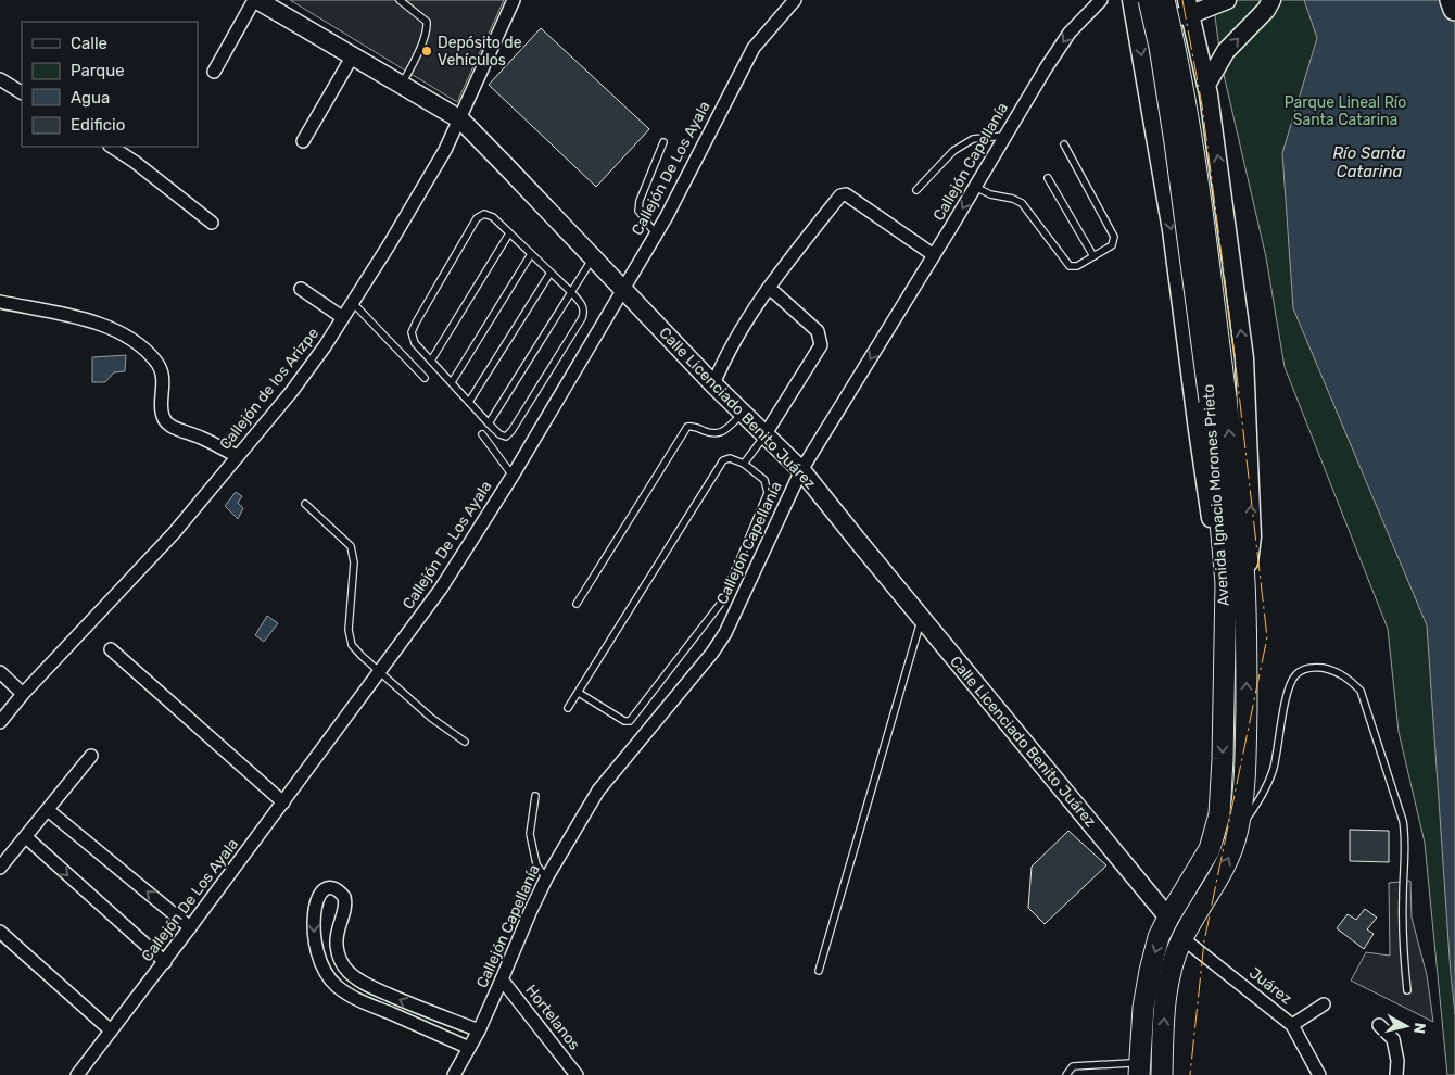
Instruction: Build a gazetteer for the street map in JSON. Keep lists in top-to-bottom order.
{
  "streets": {
    "main road": ["Avenida Ignacio Morones Prieto"],
    "street": [
      "Callejón Capellanía",
      "Callejón De Los Ayala",
      "Callejón de los Arizpe",
      "Calle Licenciado Benito Juárez",
      "Juárez",
      "Hortelanos"
    ]
  },
  "crossings": [
    ["Callejón Capellanía", "Calle Licenciado Benito Juárez"],
    ["Callejón Capellanía", "Hortelanos"],
    ["Callejón De Los Ayala", "Calle Licenciado Benito Juárez"],
    ["Callejón de los Arizpe", "Calle Licenciado Benito Juárez"],
    ["Calle Licenciado Benito Juárez", "Avenida Ignacio Morones Prieto"],
    ["Avenida Ignacio Morones Prieto", "Juárez"]
  ],
  "one_way": ["Callejón Capellanía"],
  "water": ["Río Santa Catarina"],
  "parks": ["Parque Lineal Río Santa Catarina"],
  "places": ["Depósito de Vehículos"],
  "legend": [
    "Calle",
    "Parque",
    "Agua",
    "Edificio"
  ],
  "north": "right"
}
